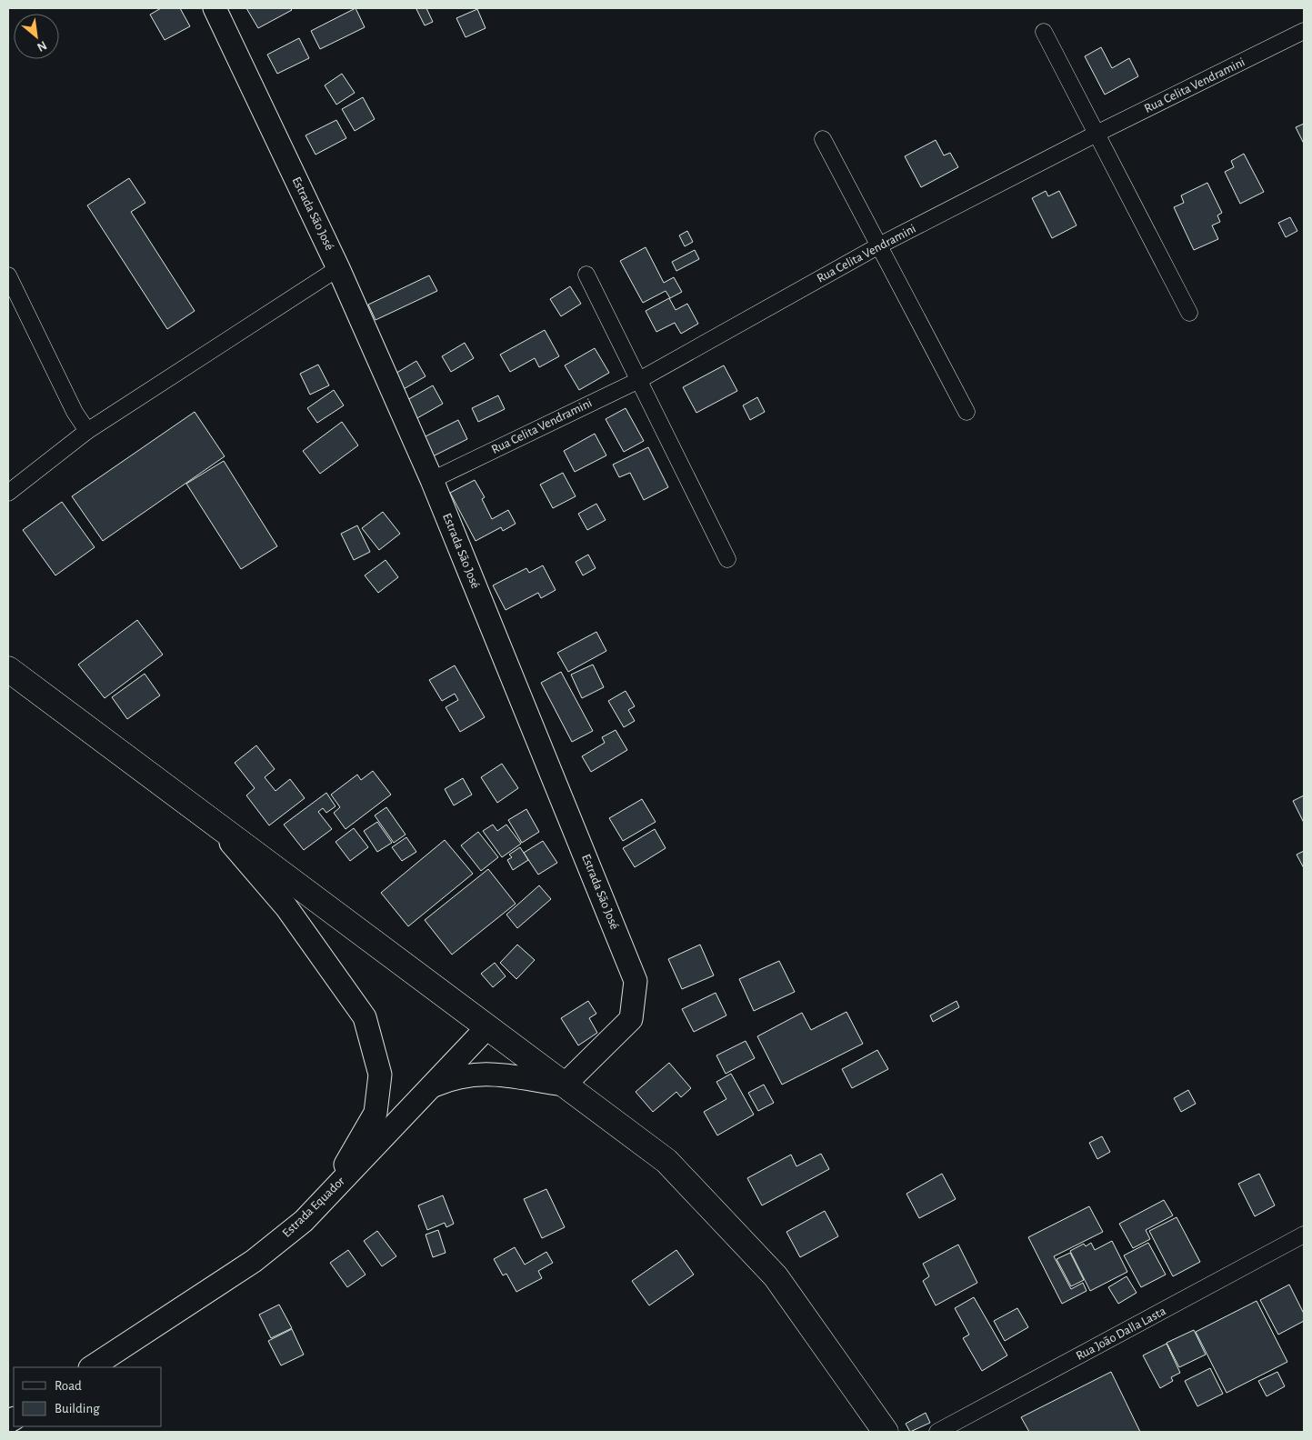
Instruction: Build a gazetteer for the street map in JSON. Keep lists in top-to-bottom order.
{
  "streets": {
    "street": [
      "Rua Celita Vendramini",
      "Estrada São José",
      "Estrada Equador",
      "Rua João Dalla Lasta"
    ]
  },
  "crossings": [
    ["Rua Celita Vendramini", "Estrada São José"]
  ],
  "legend": ["Road", "Building"],
  "north": "bottom right"
}
